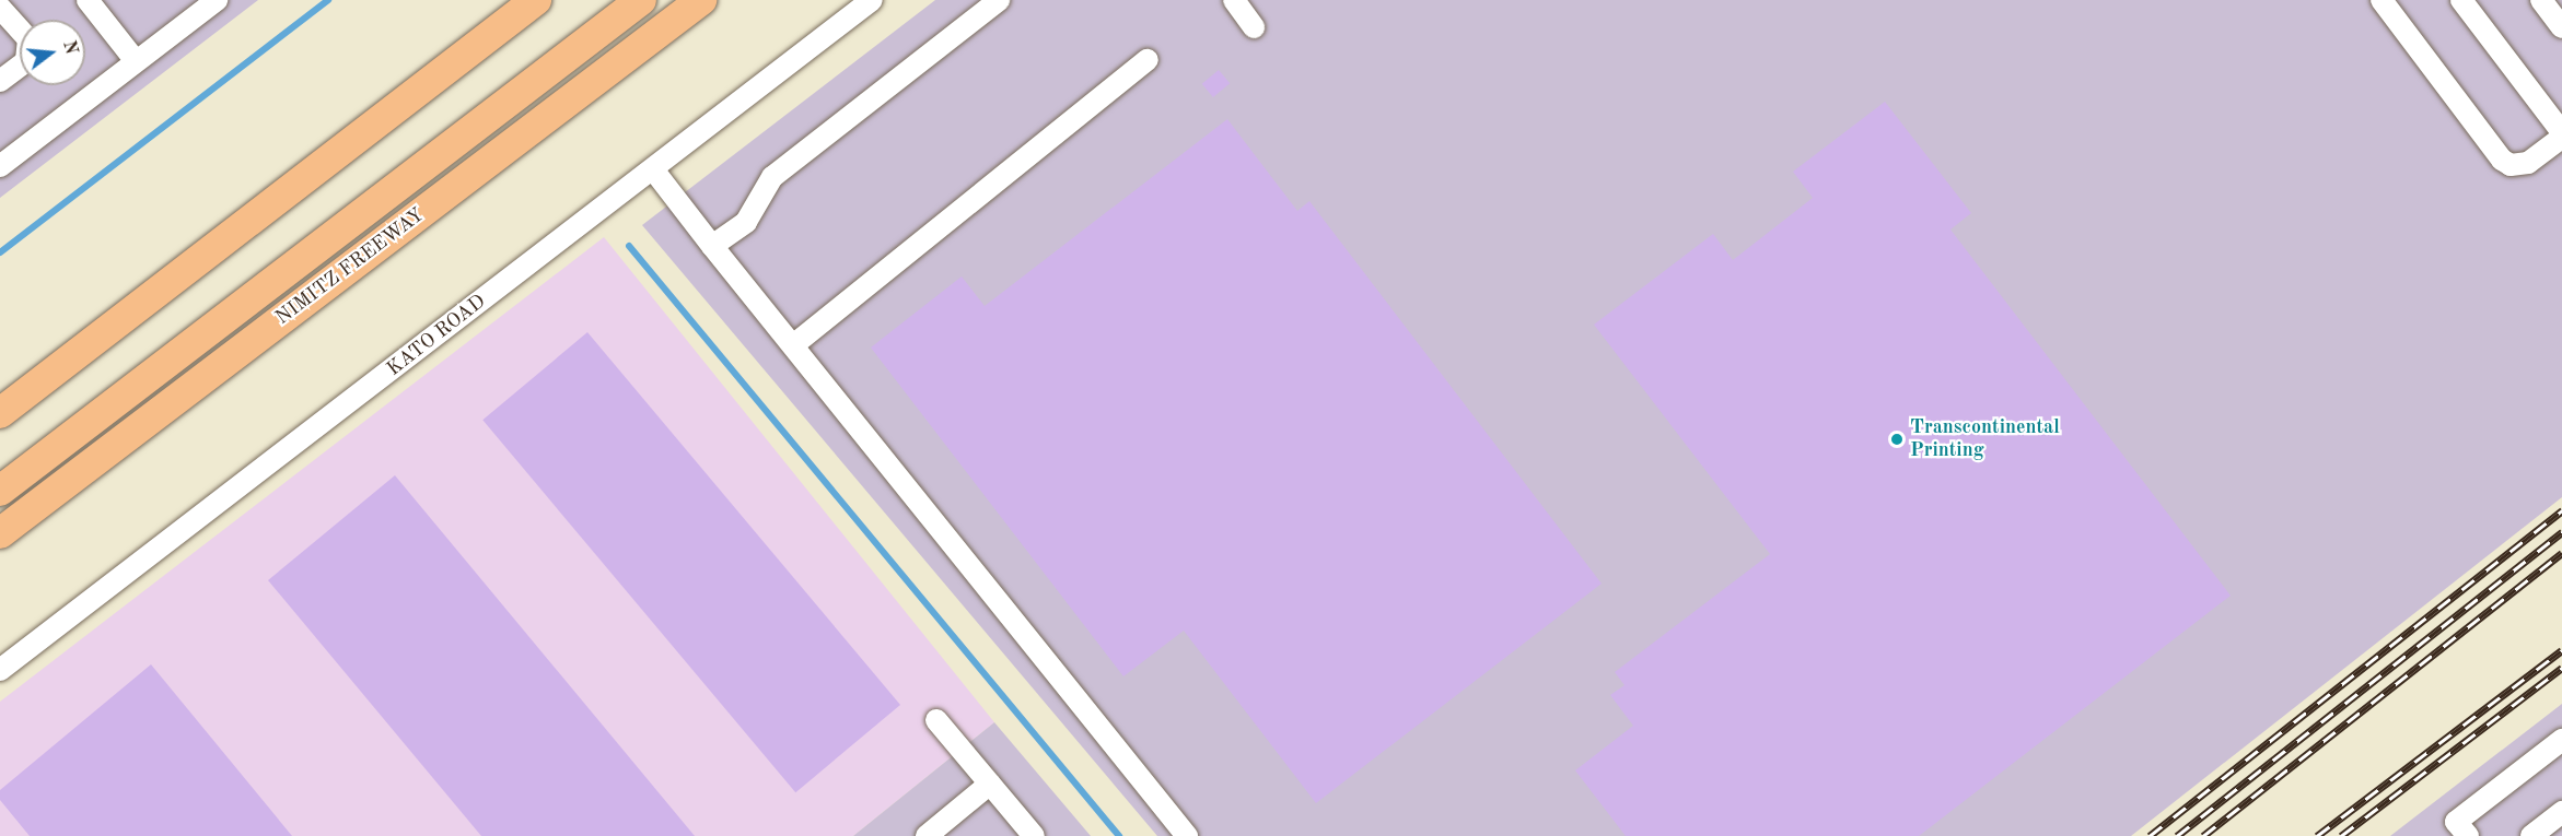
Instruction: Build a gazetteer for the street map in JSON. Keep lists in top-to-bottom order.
{
  "streets": {
    "highway": ["NIMITZ FREEWAY"],
    "street": ["KATO ROAD"]
  },
  "places": ["Transcontinental Printing"],
  "north": "right"
}
